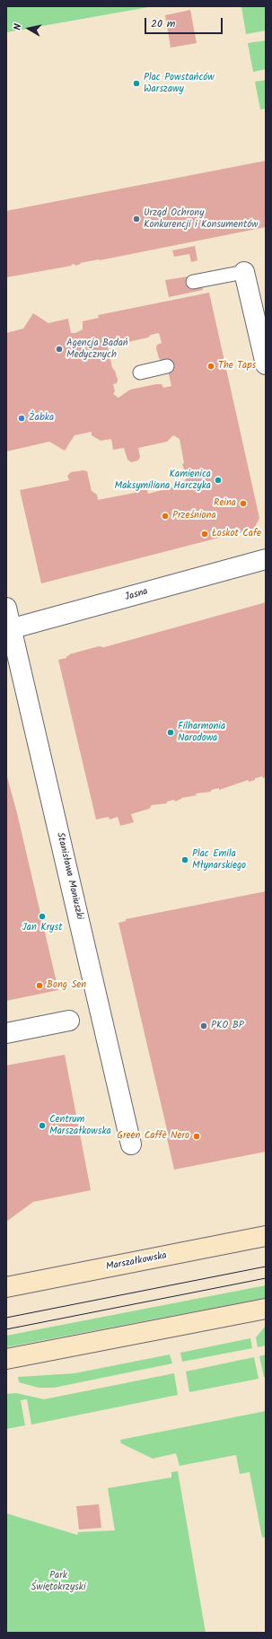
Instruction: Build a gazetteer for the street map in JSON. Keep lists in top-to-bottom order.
{
  "streets": {
    "main road": ["Marszałkowska"],
    "street": ["Jasna", "Stanisława Moniuszki"]
  },
  "crossings": [
    ["Jasna", "Stanisława Moniuszki"]
  ],
  "parks": ["Park Świętokrzyski"],
  "places": [
    "Plac Powstańców Warszawy",
    "Urząd Ochrony Konkurencji i Konsumentów",
    "Agencja Badań Medycznych",
    "The Taps",
    "Żabka",
    "Kamienica Maksymiliana Harczyka",
    "Reina",
    "Prześniona",
    "Łoskot Cafe",
    "Filharmonia Narodowa",
    "Plac Emila Młynarskiego",
    "Jan Kryst",
    "Bong Sen",
    "PKO BP",
    "Centrum Marszałkowska",
    "Green Caffè Nero"
  ],
  "scale_bar": "20 m",
  "north": "left"
}
